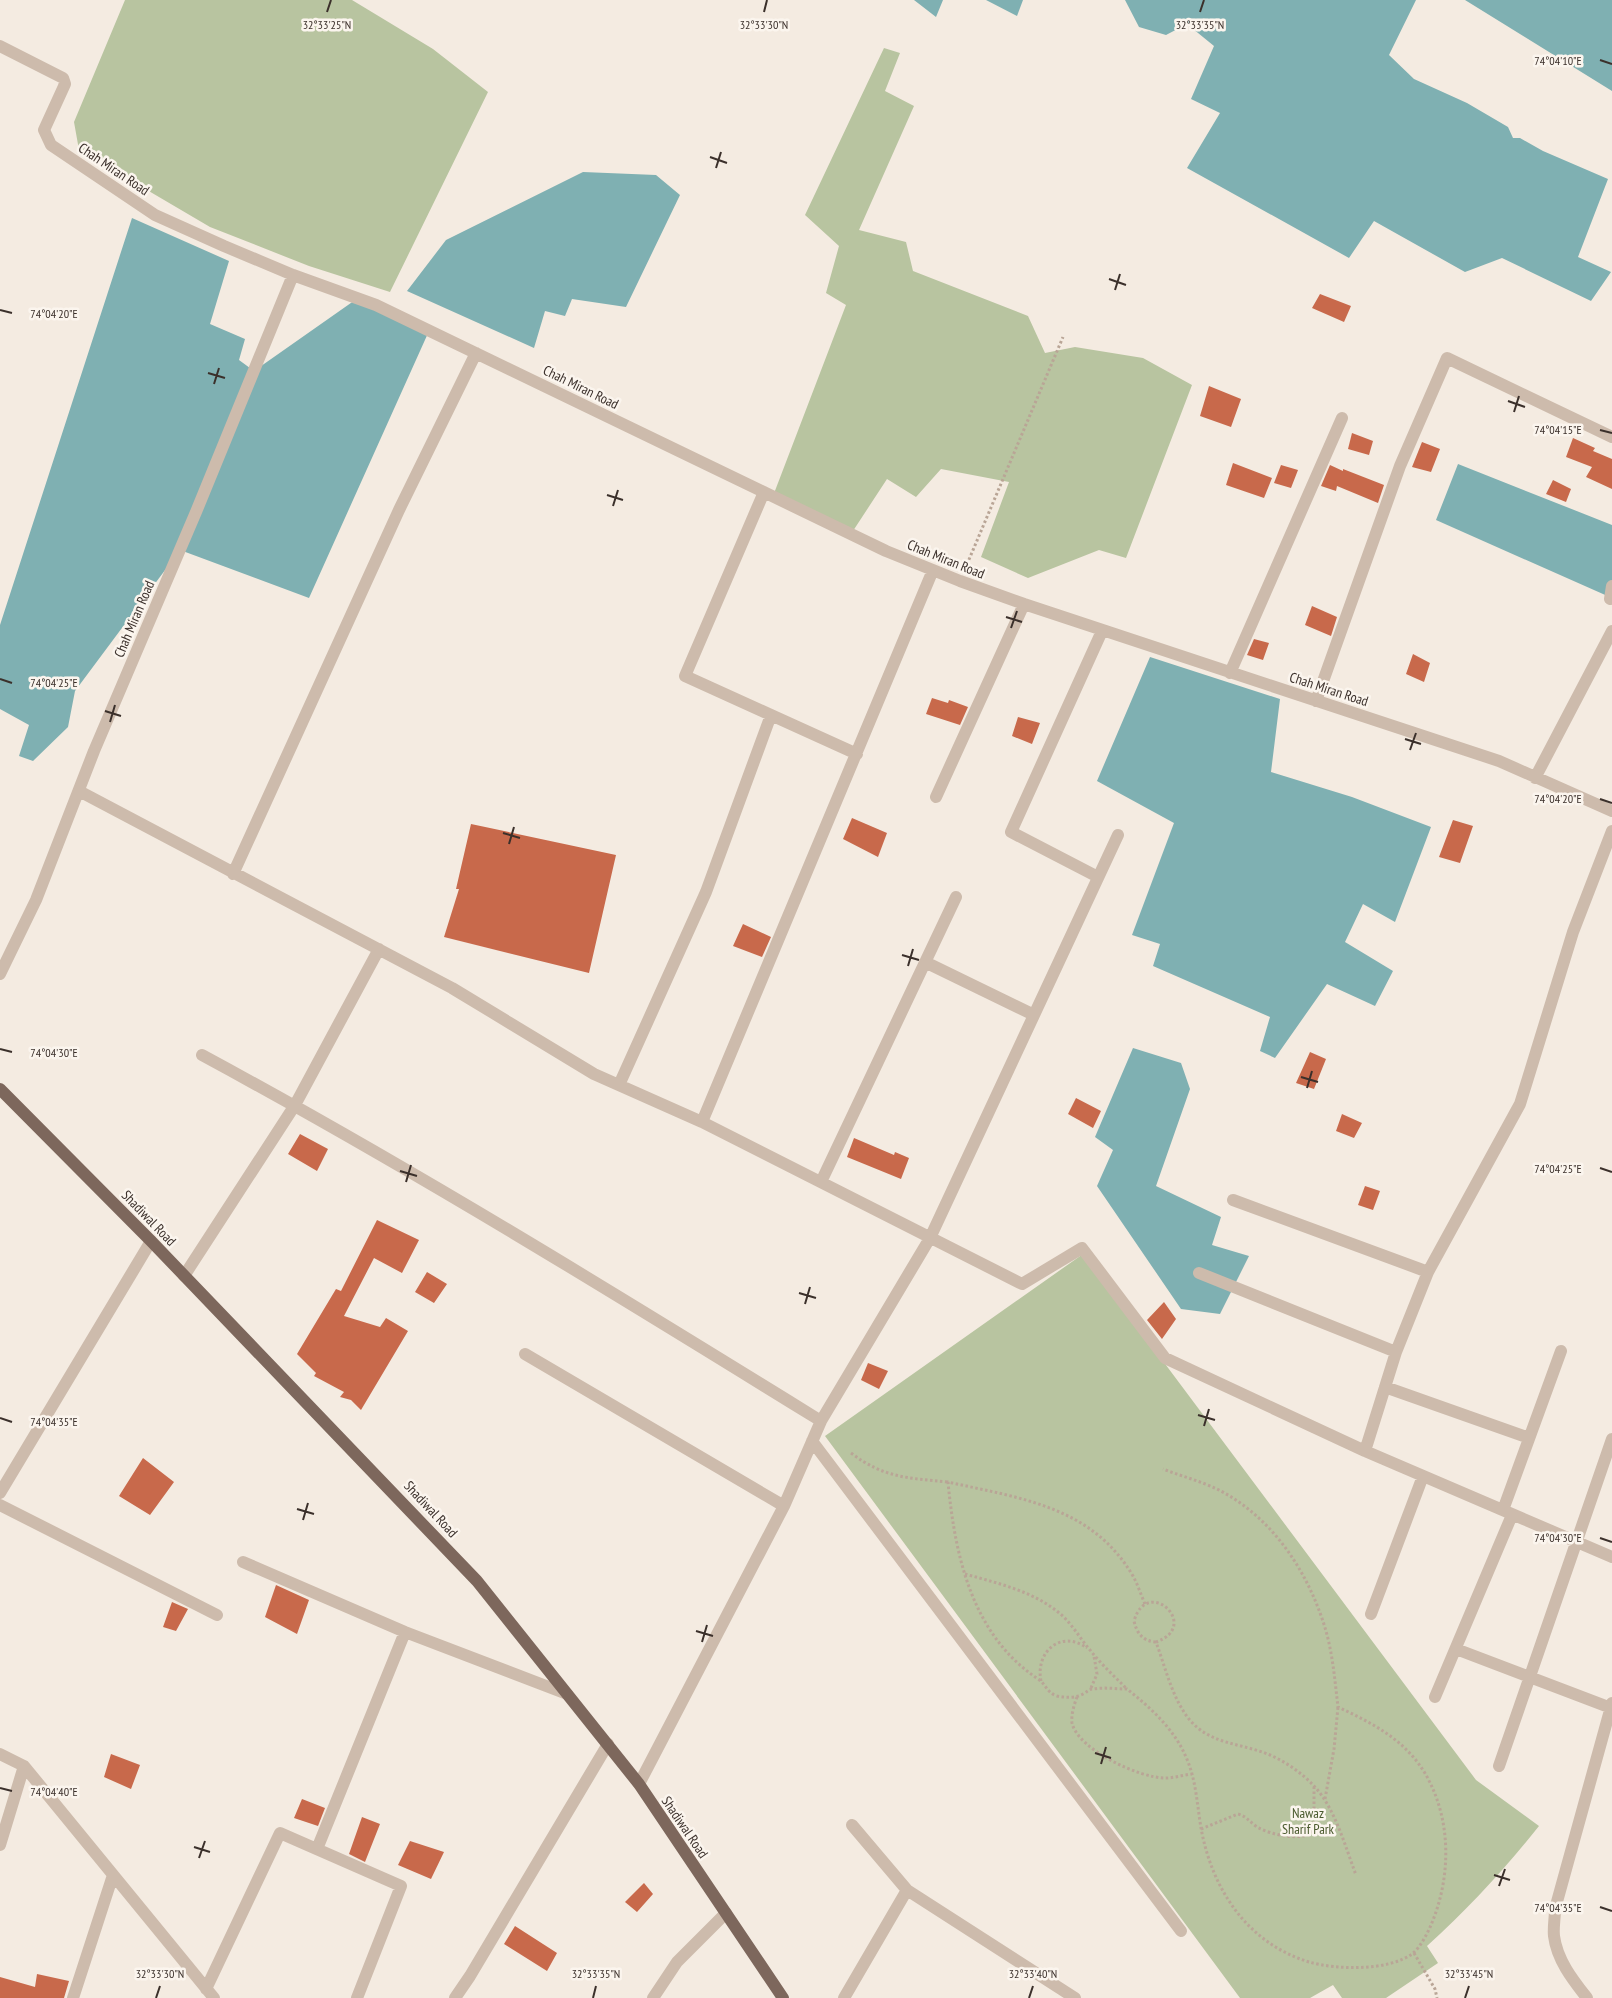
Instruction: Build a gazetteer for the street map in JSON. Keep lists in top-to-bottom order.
{
  "streets": {
    "main road": ["Shadiwal Road"],
    "street": ["Chah Miran Road"]
  },
  "parks": ["Nawaz Sharif Park"],
  "coordinates": [
    "32°33'25\"N",
    "32°33'30\"N",
    "32°33'35\"N",
    "74°04'10\"E",
    "74°04'20\"E",
    "74°04'15\"E",
    "74°04'25\"E",
    "74°04'30\"E",
    "74°04'35\"E",
    "74°04'40\"E",
    "32°33'40\"N",
    "32°33'45\"N"
  ]
}
